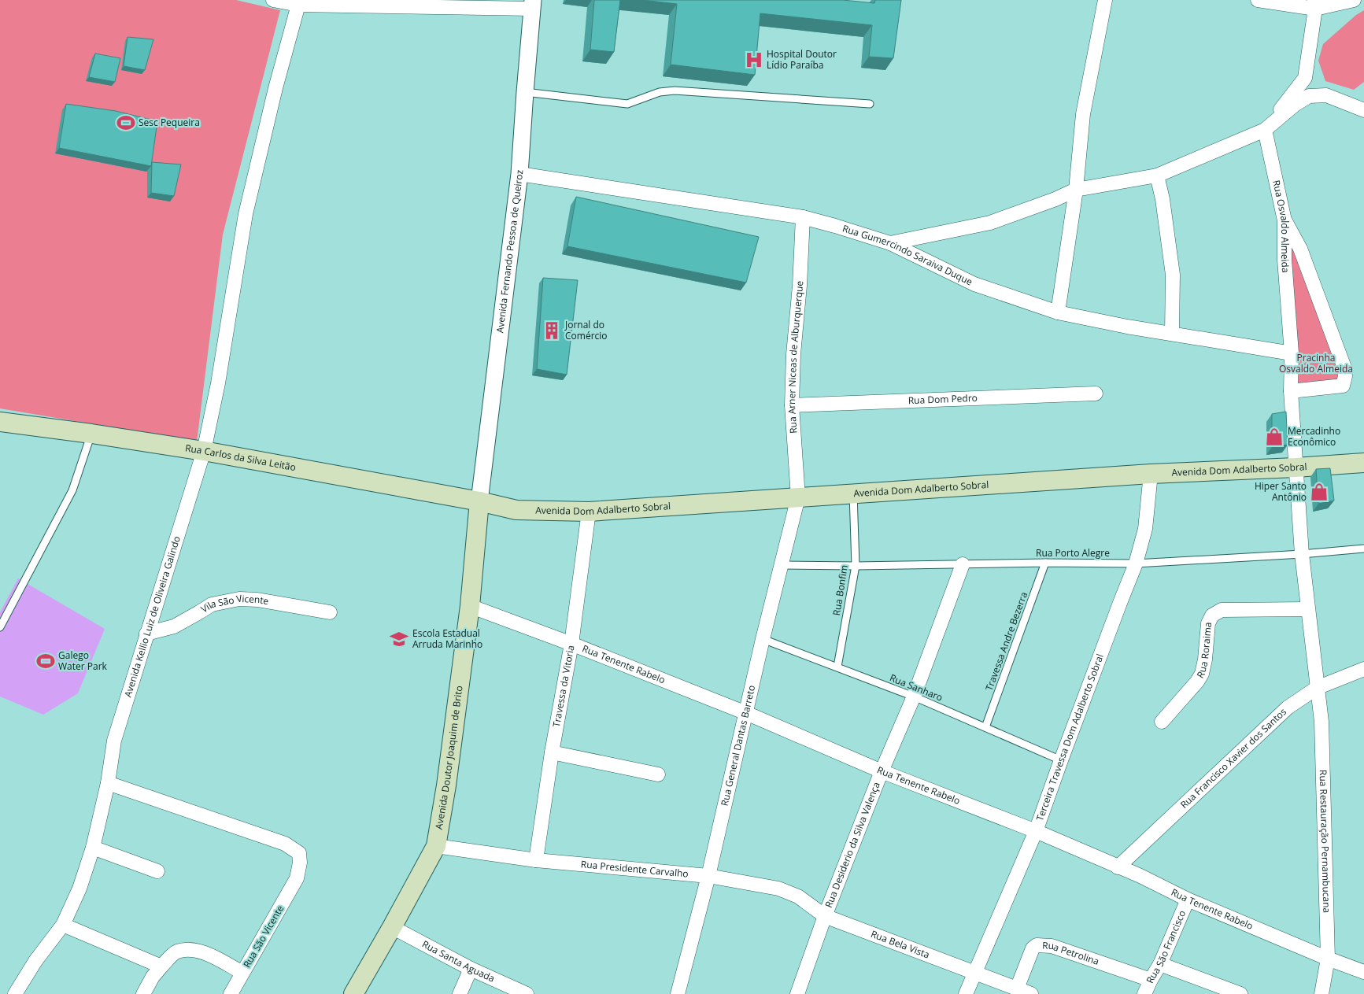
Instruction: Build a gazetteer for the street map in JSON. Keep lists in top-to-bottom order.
{
  "streets": {
    "main road": ["Rua Carlos da Silva Leitão", "Avenida Dom Adalberto Sobral", "Avenida Doutor Joaquim de Brito"],
    "street": [
      "Rua Osvaldo Almeida",
      "Avenida Fernando Pessoa de Queiroz",
      "Rua Gumercindo Saraiva Duque",
      "Rua Arner Niceas de Alburquerque",
      "Rua Dom Pedro",
      "Vila São Vicente",
      "Avenida Kellio Luiz de Oliveira Galindo",
      "Rua Roraima",
      "Rua Tenente Rabelo",
      "Travessa da Vitoria",
      "Terceira Travessa Dom Adalberto Sobral",
      "Rua General Dantas Barreto",
      "Rua Francisco Xavier dos Santos",
      "Rua Restauração Pernambucana",
      "Rua Desiderio da Silva Valença",
      "Rua Presidente Carvalho",
      "Rua São Vicente",
      "Rua Bela Vista",
      "Rua São Francisco",
      "Rua Petrolina",
      "Rua Santa Aguada"
    ],
    "lane": [
      "Rua Porto Alegre",
      "Rua Bonfim",
      "Travessa Andre Bezerra",
      "Rua Sanharo"
    ]
  },
  "crossings": [
    ["Rua Osvaldo Almeida", "Rua Gumercindo Saraiva Duque"],
    ["Rua Osvaldo Almeida", "Avenida Dom Adalberto Sobral"],
    ["Avenida Fernando Pessoa de Queiroz", "Rua Gumercindo Saraiva Duque"],
    ["Avenida Fernando Pessoa de Queiroz", "Rua Carlos da Silva Leitão"],
    ["Avenida Fernando Pessoa de Queiroz", "Avenida Dom Adalberto Sobral"],
    ["Avenida Fernando Pessoa de Queiroz", "Avenida Doutor Joaquim de Brito"],
    ["Rua Gumercindo Saraiva Duque", "Rua Arner Niceas de Alburquerque"],
    ["Rua Arner Niceas de Alburquerque", "Rua Dom Pedro"],
    ["Rua Arner Niceas de Alburquerque", "Avenida Dom Adalberto Sobral"],
    ["Rua Arner Niceas de Alburquerque", "Rua General Dantas Barreto"],
    ["Rua Carlos da Silva Leitão", "Avenida Dom Adalberto Sobral"],
    ["Rua Carlos da Silva Leitão", "Avenida Kellio Luiz de Oliveira Galindo"],
    ["Rua Carlos da Silva Leitão", "Avenida Doutor Joaquim de Brito"],
    ["Avenida Dom Adalberto Sobral", "Rua Bonfim"],
    ["Avenida Dom Adalberto Sobral", "Travessa da Vitoria"],
    ["Avenida Dom Adalberto Sobral", "Terceira Travessa Dom Adalberto Sobral"],
    ["Avenida Dom Adalberto Sobral", "Rua General Dantas Barreto"],
    ["Avenida Dom Adalberto Sobral", "Avenida Doutor Joaquim de Brito"],
    ["Rua Porto Alegre", "Rua Bonfim"],
    ["Rua Porto Alegre", "Travessa Andre Bezerra"],
    ["Rua Porto Alegre", "Terceira Travessa Dom Adalberto Sobral"],
    ["Rua Porto Alegre", "Rua General Dantas Barreto"],
    ["Rua Porto Alegre", "Rua Desiderio da Silva Valença"],
    ["Rua Bonfim", "Rua Sanharo"],
    ["Vila São Vicente", "Avenida Kellio Luiz de Oliveira Galindo"],
    ["Avenida Kellio Luiz de Oliveira Galindo", "Rua São Vicente"],
    ["Travessa Andre Bezerra", "Rua Sanharo"],
    ["Rua Tenente Rabelo", "Travessa da Vitoria"],
    ["Rua Tenente Rabelo", "Terceira Travessa Dom Adalberto Sobral"],
    ["Rua Tenente Rabelo", "Rua General Dantas Barreto"],
    ["Rua Tenente Rabelo", "Avenida Doutor Joaquim de Brito"],
    ["Rua Tenente Rabelo", "Rua Francisco Xavier dos Santos"],
    ["Rua Tenente Rabelo", "Rua Restauração Pernambucana"],
    ["Rua Tenente Rabelo", "Rua Desiderio da Silva Valença"],
    ["Rua Tenente Rabelo", "Rua São Francisco"],
    ["Travessa da Vitoria", "Rua Presidente Carvalho"],
    ["Rua Sanharo", "Terceira Travessa Dom Adalberto Sobral"],
    ["Rua Sanharo", "Rua General Dantas Barreto"],
    ["Rua Sanharo", "Rua Desiderio da Silva Valença"],
    ["Terceira Travessa Dom Adalberto Sobral", "Rua Bela Vista"],
    ["Rua General Dantas Barreto", "Rua Presidente Carvalho"],
    ["Avenida Doutor Joaquim de Brito", "Rua Presidente Carvalho"],
    ["Avenida Doutor Joaquim de Brito", "Rua Santa Aguada"],
    ["Rua Francisco Xavier dos Santos", "Rua Restauração Pernambucana"],
    ["Rua Desiderio da Silva Valença", "Rua Presidente Carvalho"],
    ["Rua Desiderio da Silva Valença", "Rua Bela Vista"],
    ["Rua Presidente Carvalho", "Rua Bela Vista"],
    ["Rua Bela Vista", "Rua Petrolina"],
    ["Rua São Francisco", "Rua Petrolina"]
  ],
  "parks": ["Pracinha Osvaldo Almeida"],
  "places": {
    "hospital": ["Hospital Doutor Lídio Paraíba"],
    "sports": ["Sesc Pequeira", "Galego Water Park"],
    "building": ["Jornal do Comércio"],
    "shop": ["Mercadinho Econômico", "Hiper Santo Antônio"],
    "school or university": ["Escola Estadual Arruda Marinho"]
  }
}
